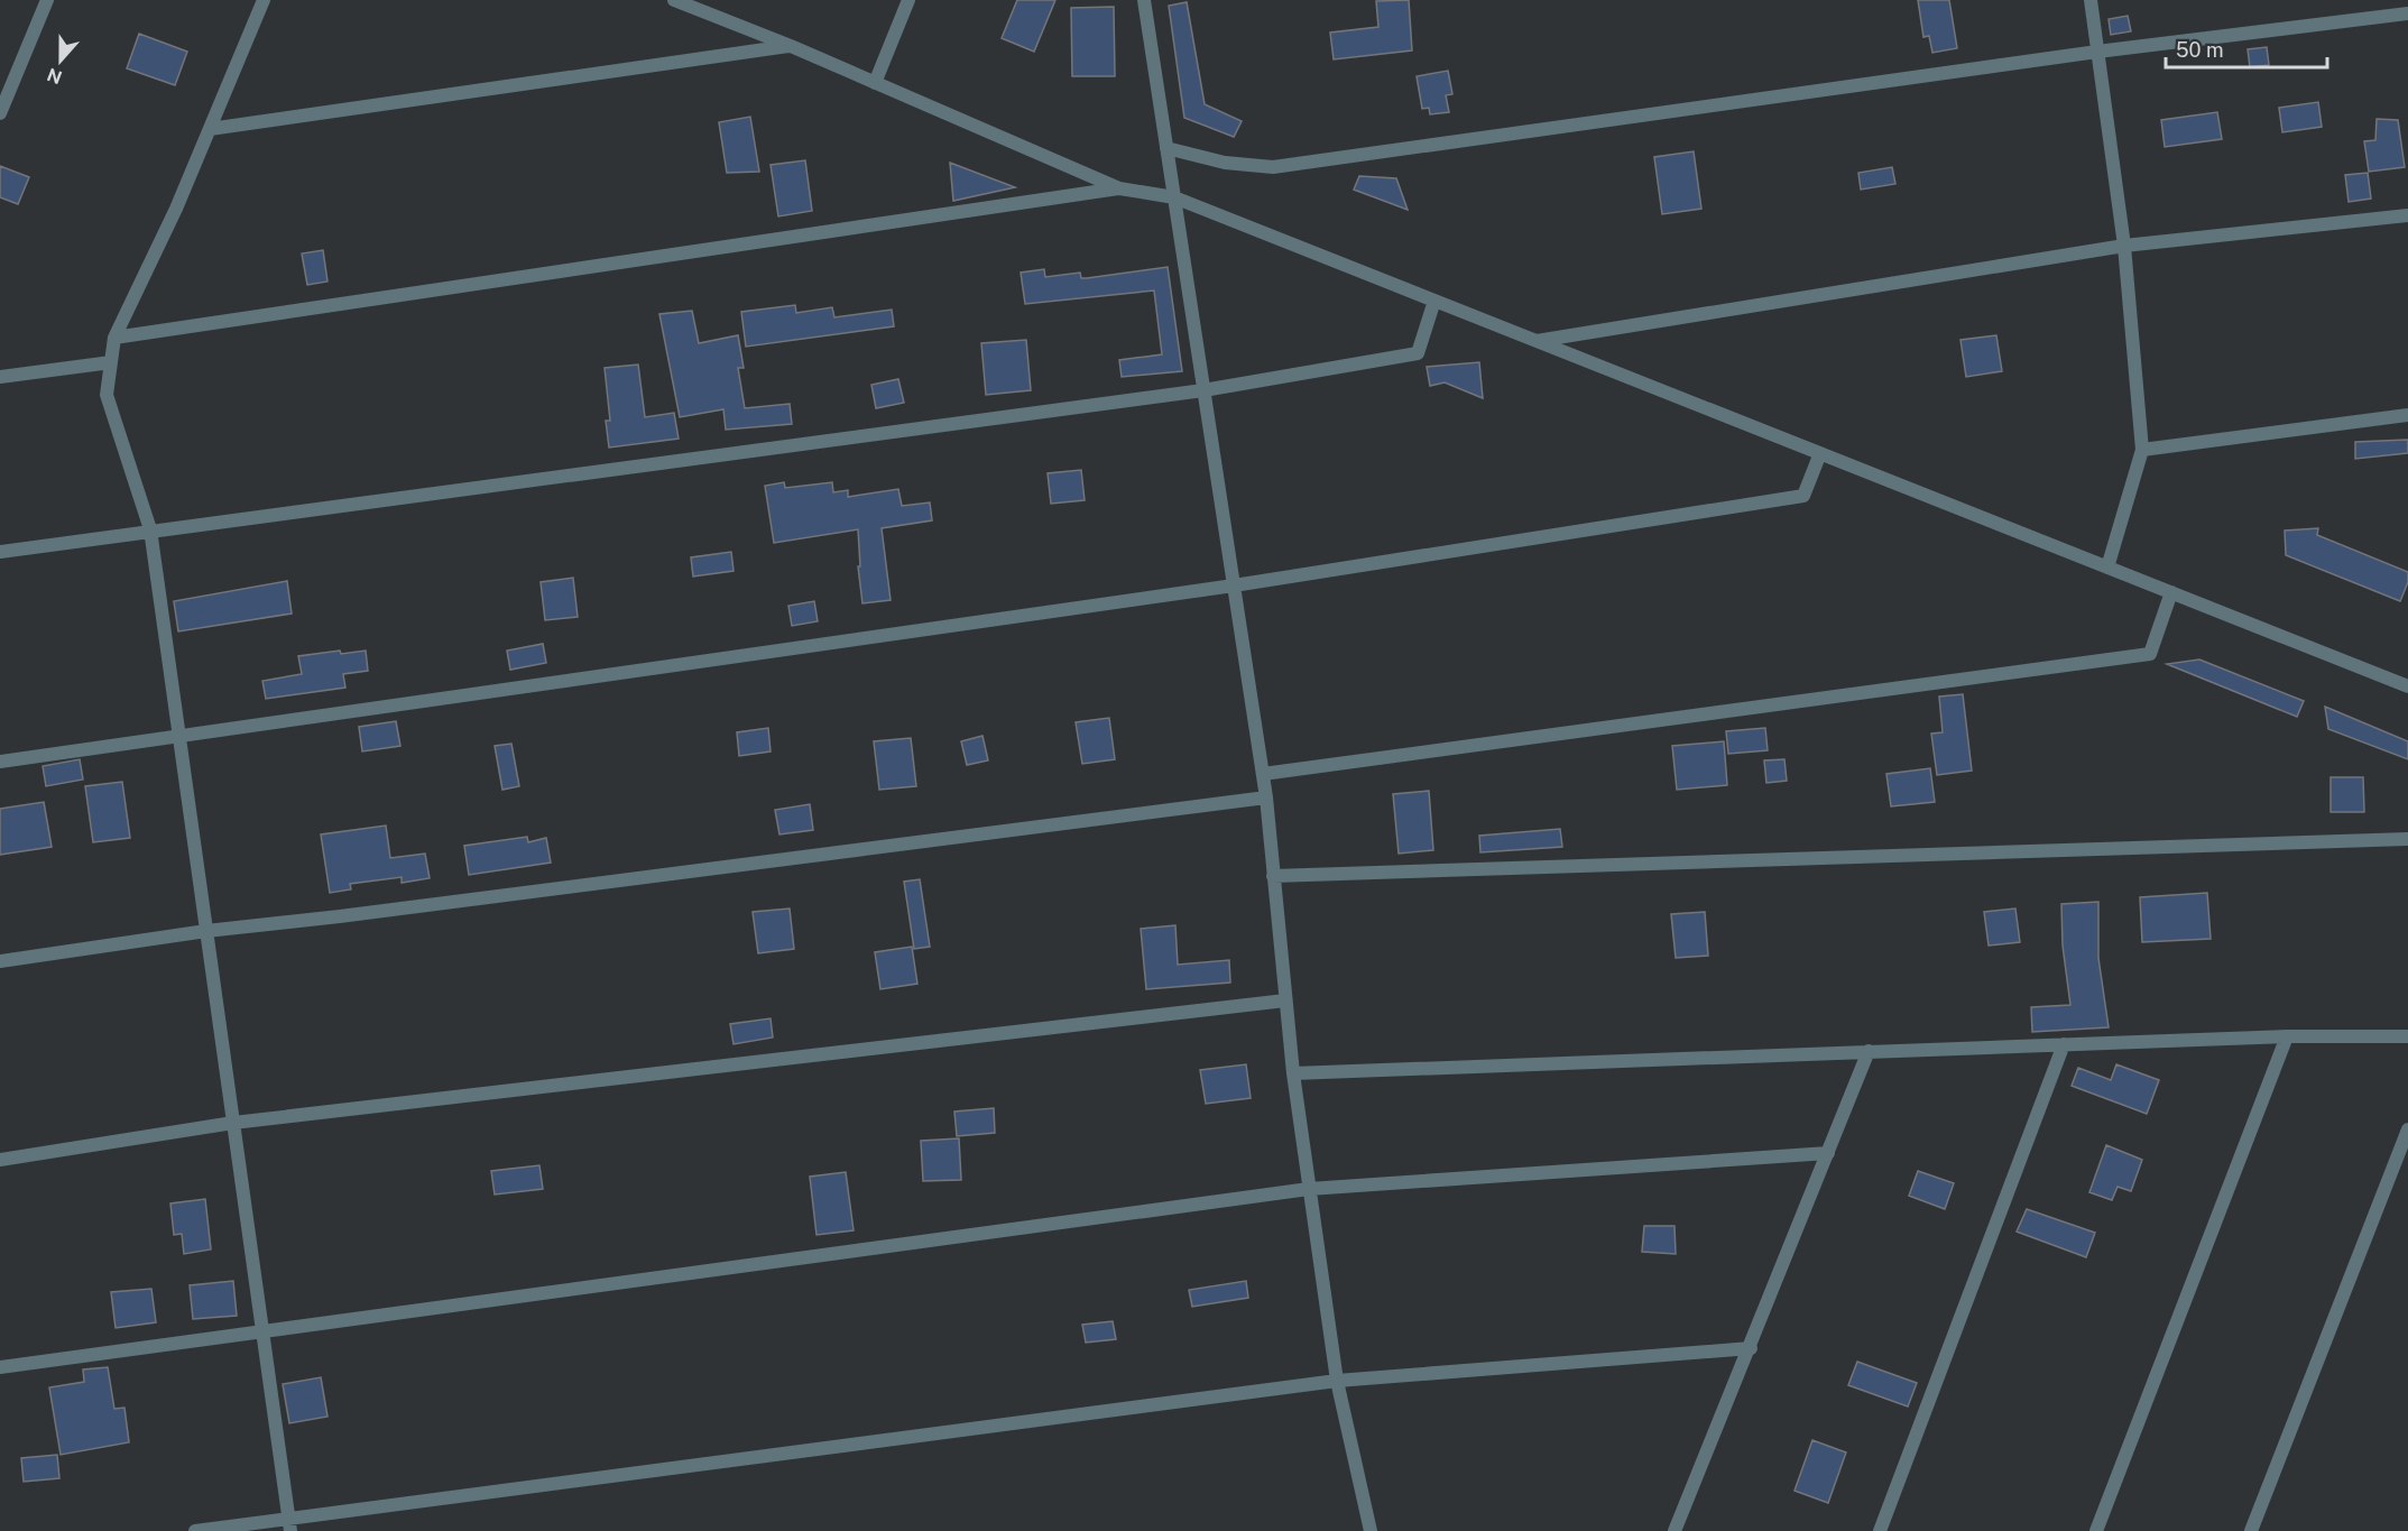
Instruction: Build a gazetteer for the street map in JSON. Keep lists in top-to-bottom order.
{
  "scale_bar": "50 m",
  "north": "bottom"
}
